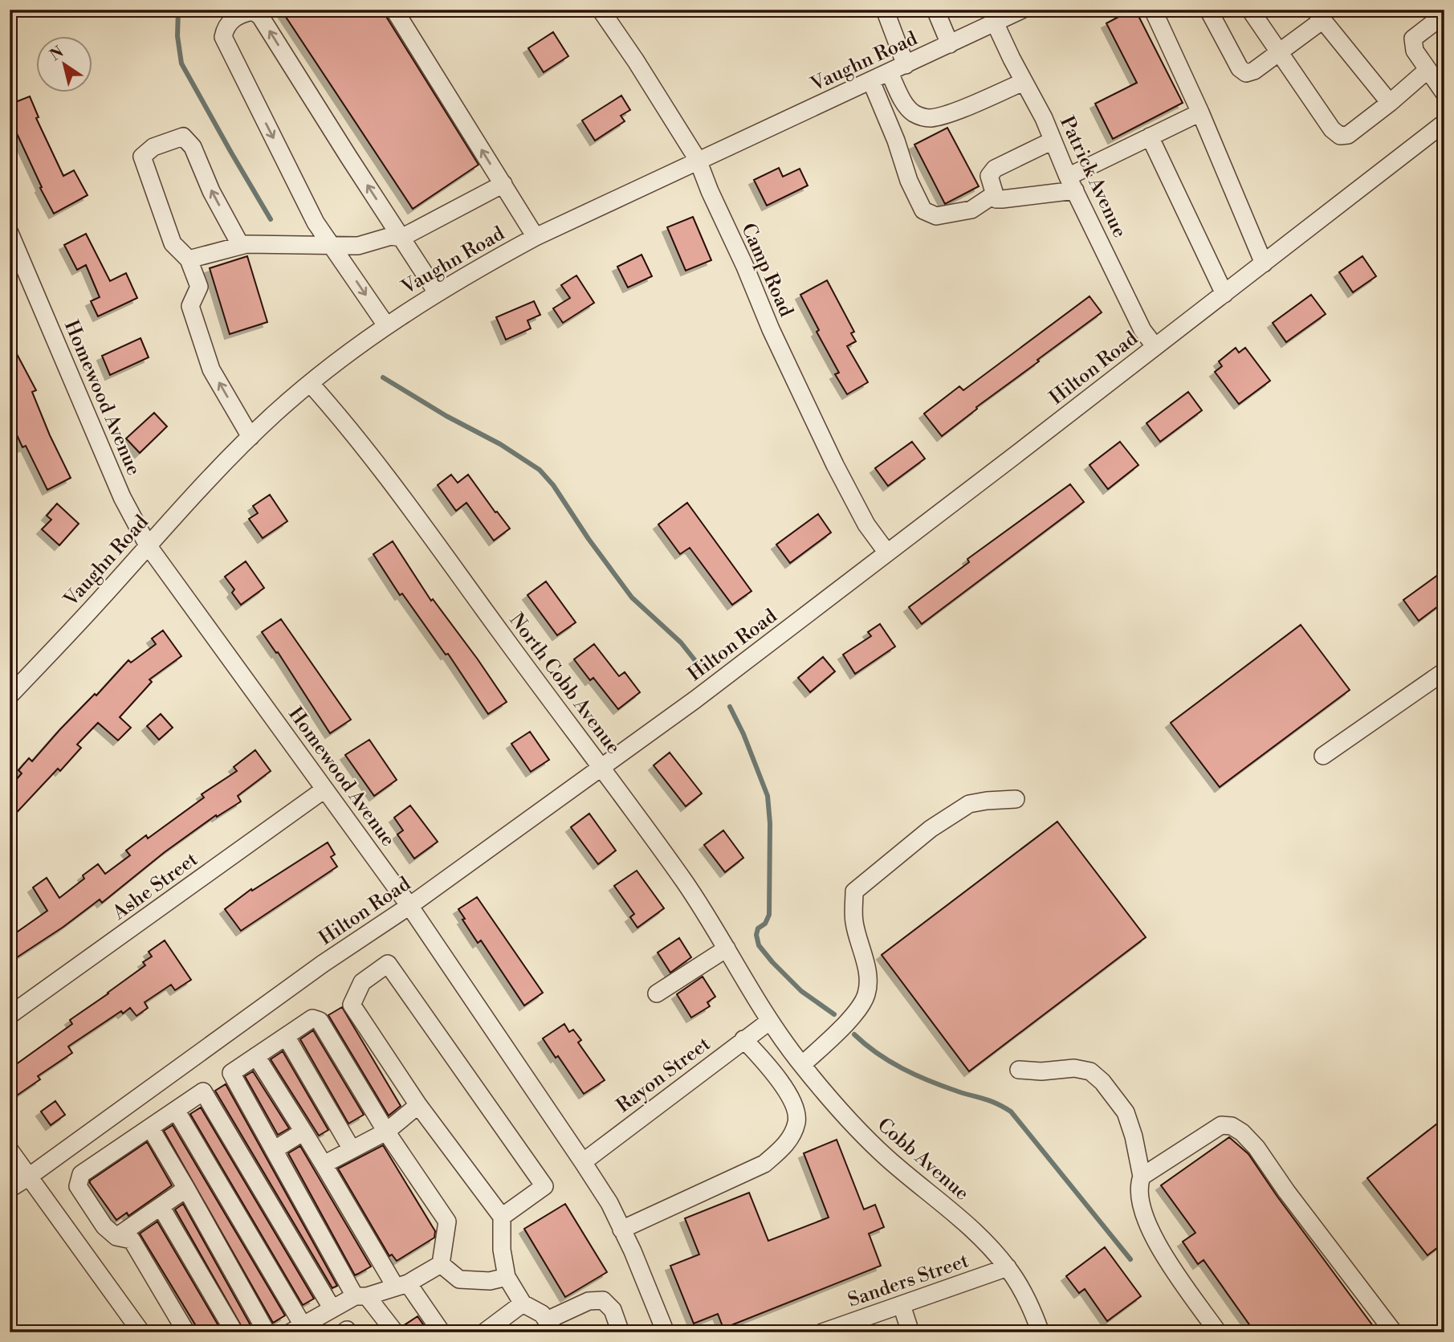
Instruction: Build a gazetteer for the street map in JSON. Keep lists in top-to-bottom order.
{
  "streets": {
    "street": [
      "Vaughn Road",
      "Patrick Avenue",
      "Camp Road",
      "Hilton Road",
      "Homewood Avenue",
      "North Cobb Avenue",
      "Ashe Street",
      "Rayon Street",
      "Cobb Avenue",
      "Sanders Street"
    ]
  },
  "crossings": [
    ["Vaughn Road", "Patrick Avenue"],
    ["Vaughn Road", "Camp Road"],
    ["Vaughn Road", "Homewood Avenue"],
    ["Vaughn Road", "North Cobb Avenue"],
    ["Patrick Avenue", "Hilton Road"],
    ["Camp Road", "Hilton Road"],
    ["Hilton Road", "Homewood Avenue"],
    ["Hilton Road", "North Cobb Avenue"],
    ["Homewood Avenue", "Ashe Street"],
    ["Homewood Avenue", "Rayon Street"],
    ["North Cobb Avenue", "Rayon Street"],
    ["North Cobb Avenue", "Cobb Avenue"],
    ["Rayon Street", "Cobb Avenue"],
    ["Cobb Avenue", "Sanders Street"]
  ],
  "north": "top left"
}
